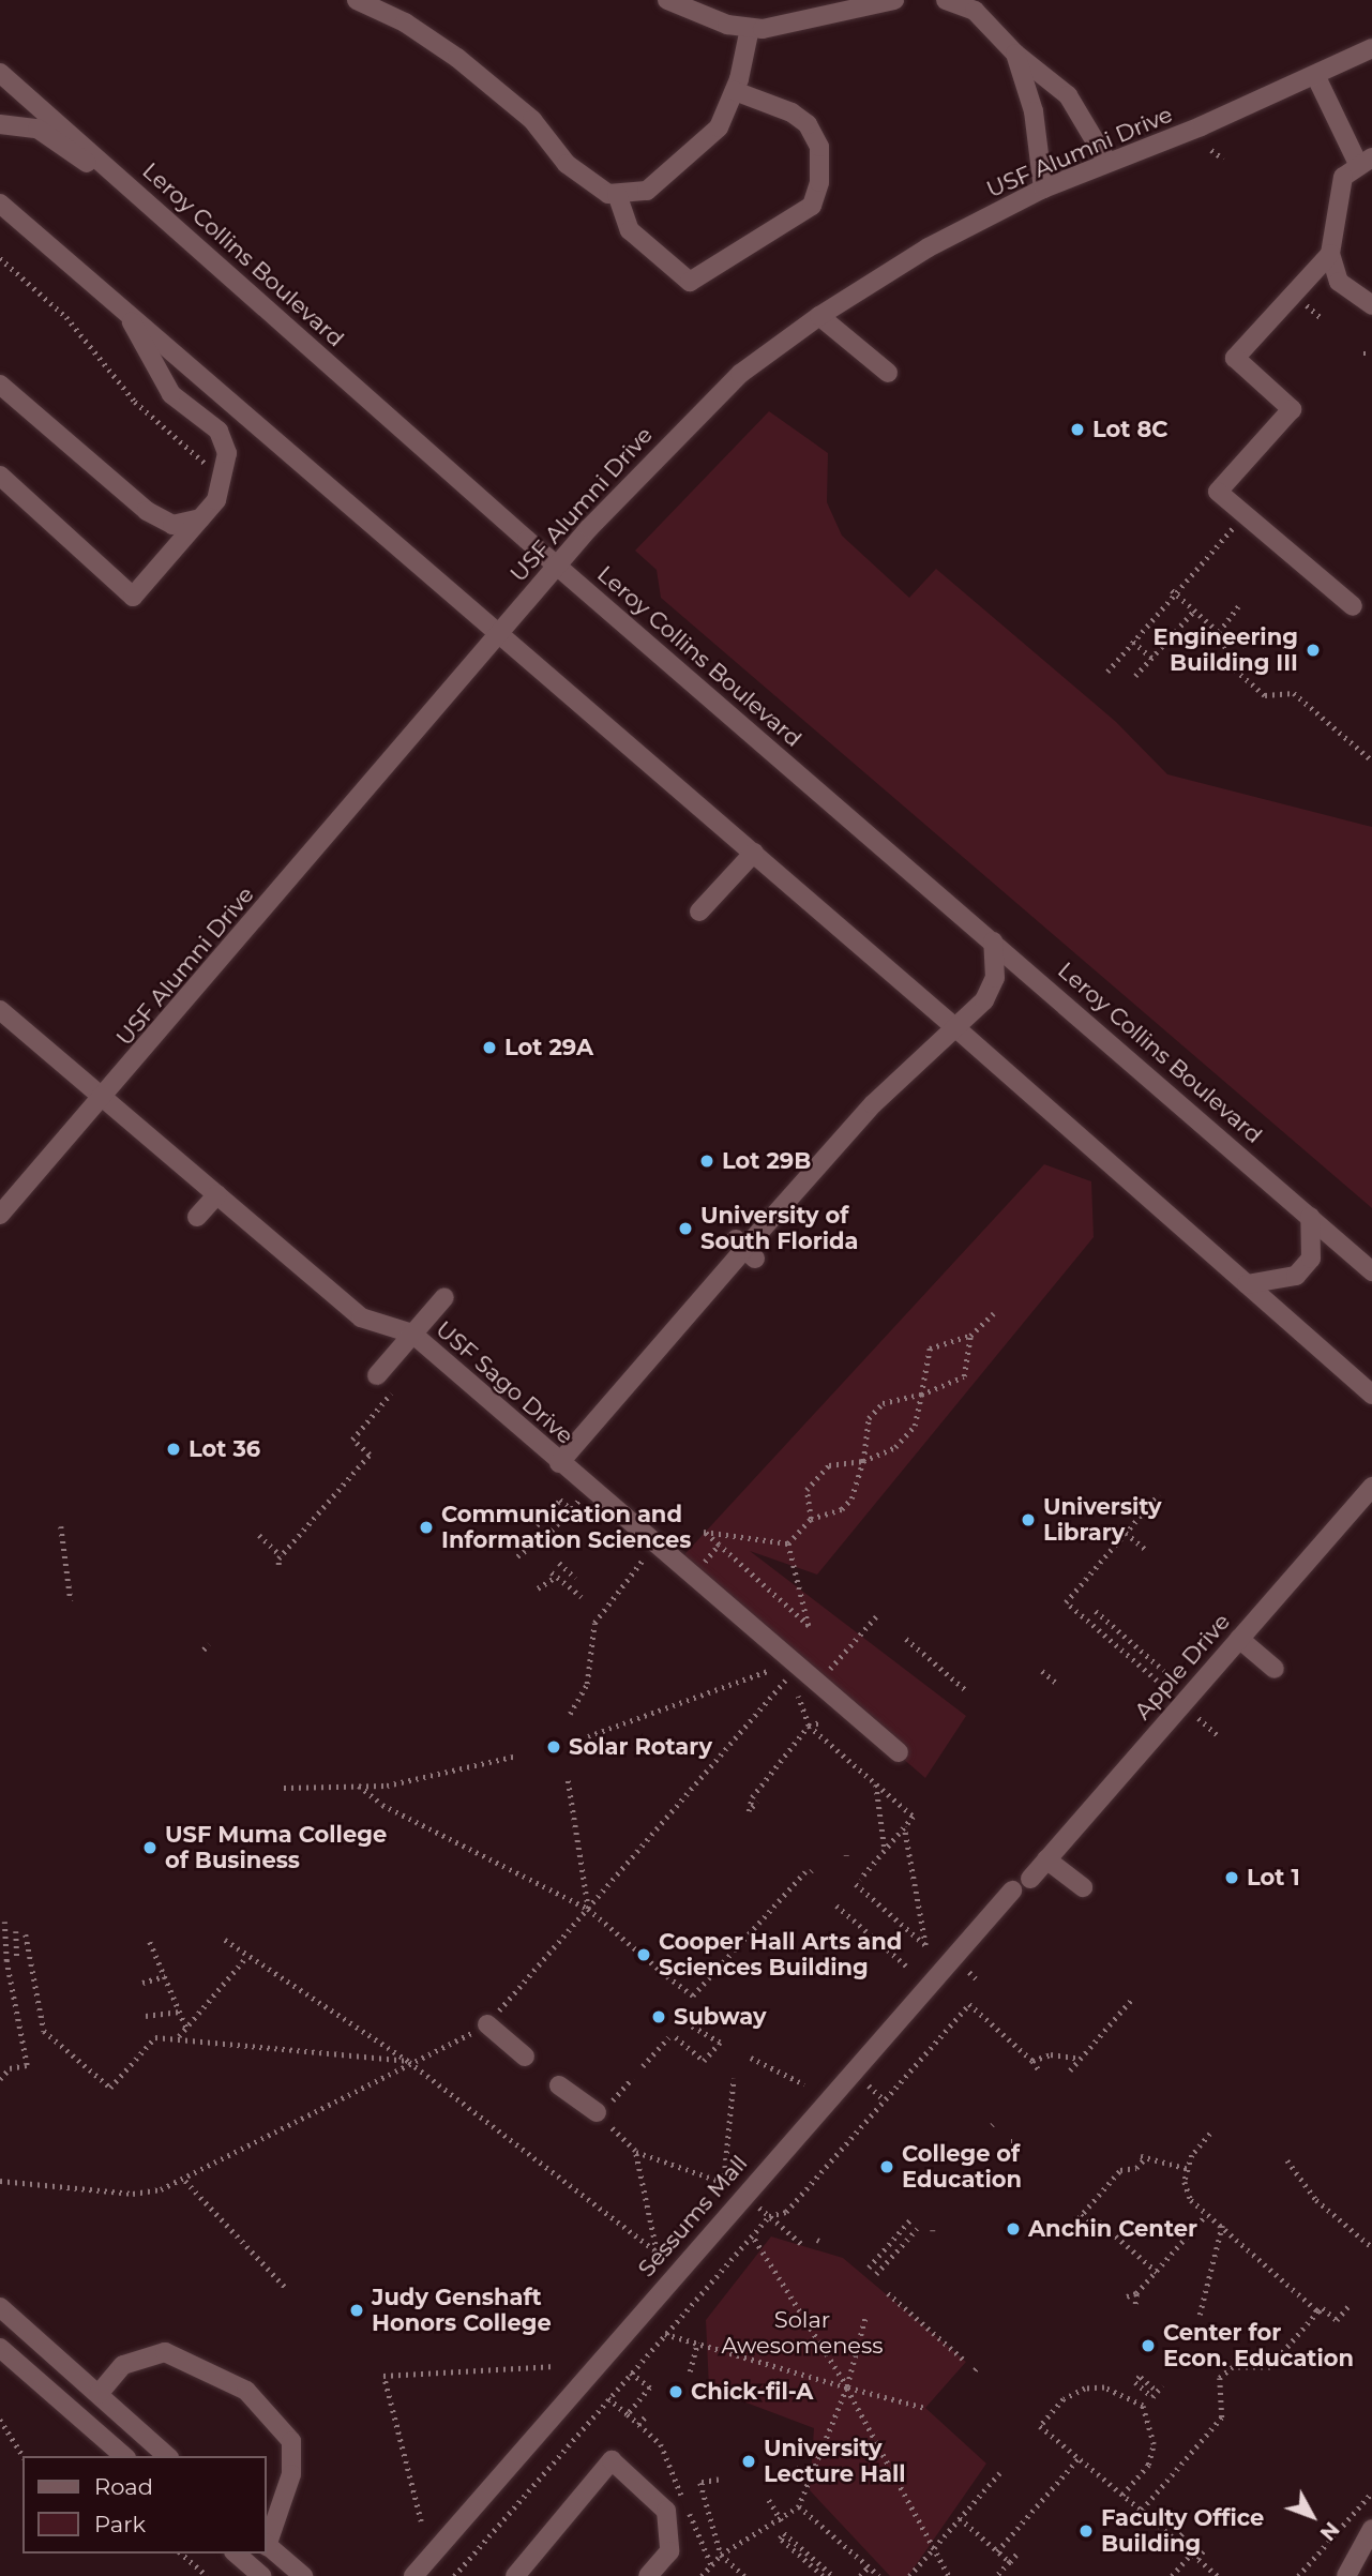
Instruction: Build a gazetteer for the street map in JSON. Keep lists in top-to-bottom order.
{
  "streets": {
    "street": [
      "USF Alumni Drive",
      "Leroy Collins Boulevard",
      "USF Sago Drive",
      "Apple Drive",
      "Sessums Mall"
    ]
  },
  "crossings": [
    ["USF Alumni Drive", "Leroy Collins Boulevard"],
    ["USF Alumni Drive", "USF Sago Drive"]
  ],
  "parks": ["Solar Awesomeness"],
  "places": [
    "Lot 8C",
    "Engineering Building III",
    "Lot 29A",
    "Lot 29B",
    "University of South Florida",
    "Lot 36",
    "University Library",
    "Communication and Information Sciences",
    "Solar Rotary",
    "USF Muma College of Business",
    "Lot 1",
    "Cooper Hall Arts and Sciences Building",
    "Subway",
    "College of Education",
    "Anchin Center",
    "Judy Genshaft Honors College",
    "Center for Econ. Education",
    "Chick-fil-A",
    "University Lecture Hall",
    "Faculty Office Building"
  ],
  "legend": ["Road", "Park"],
  "north": "bottom right"
}
